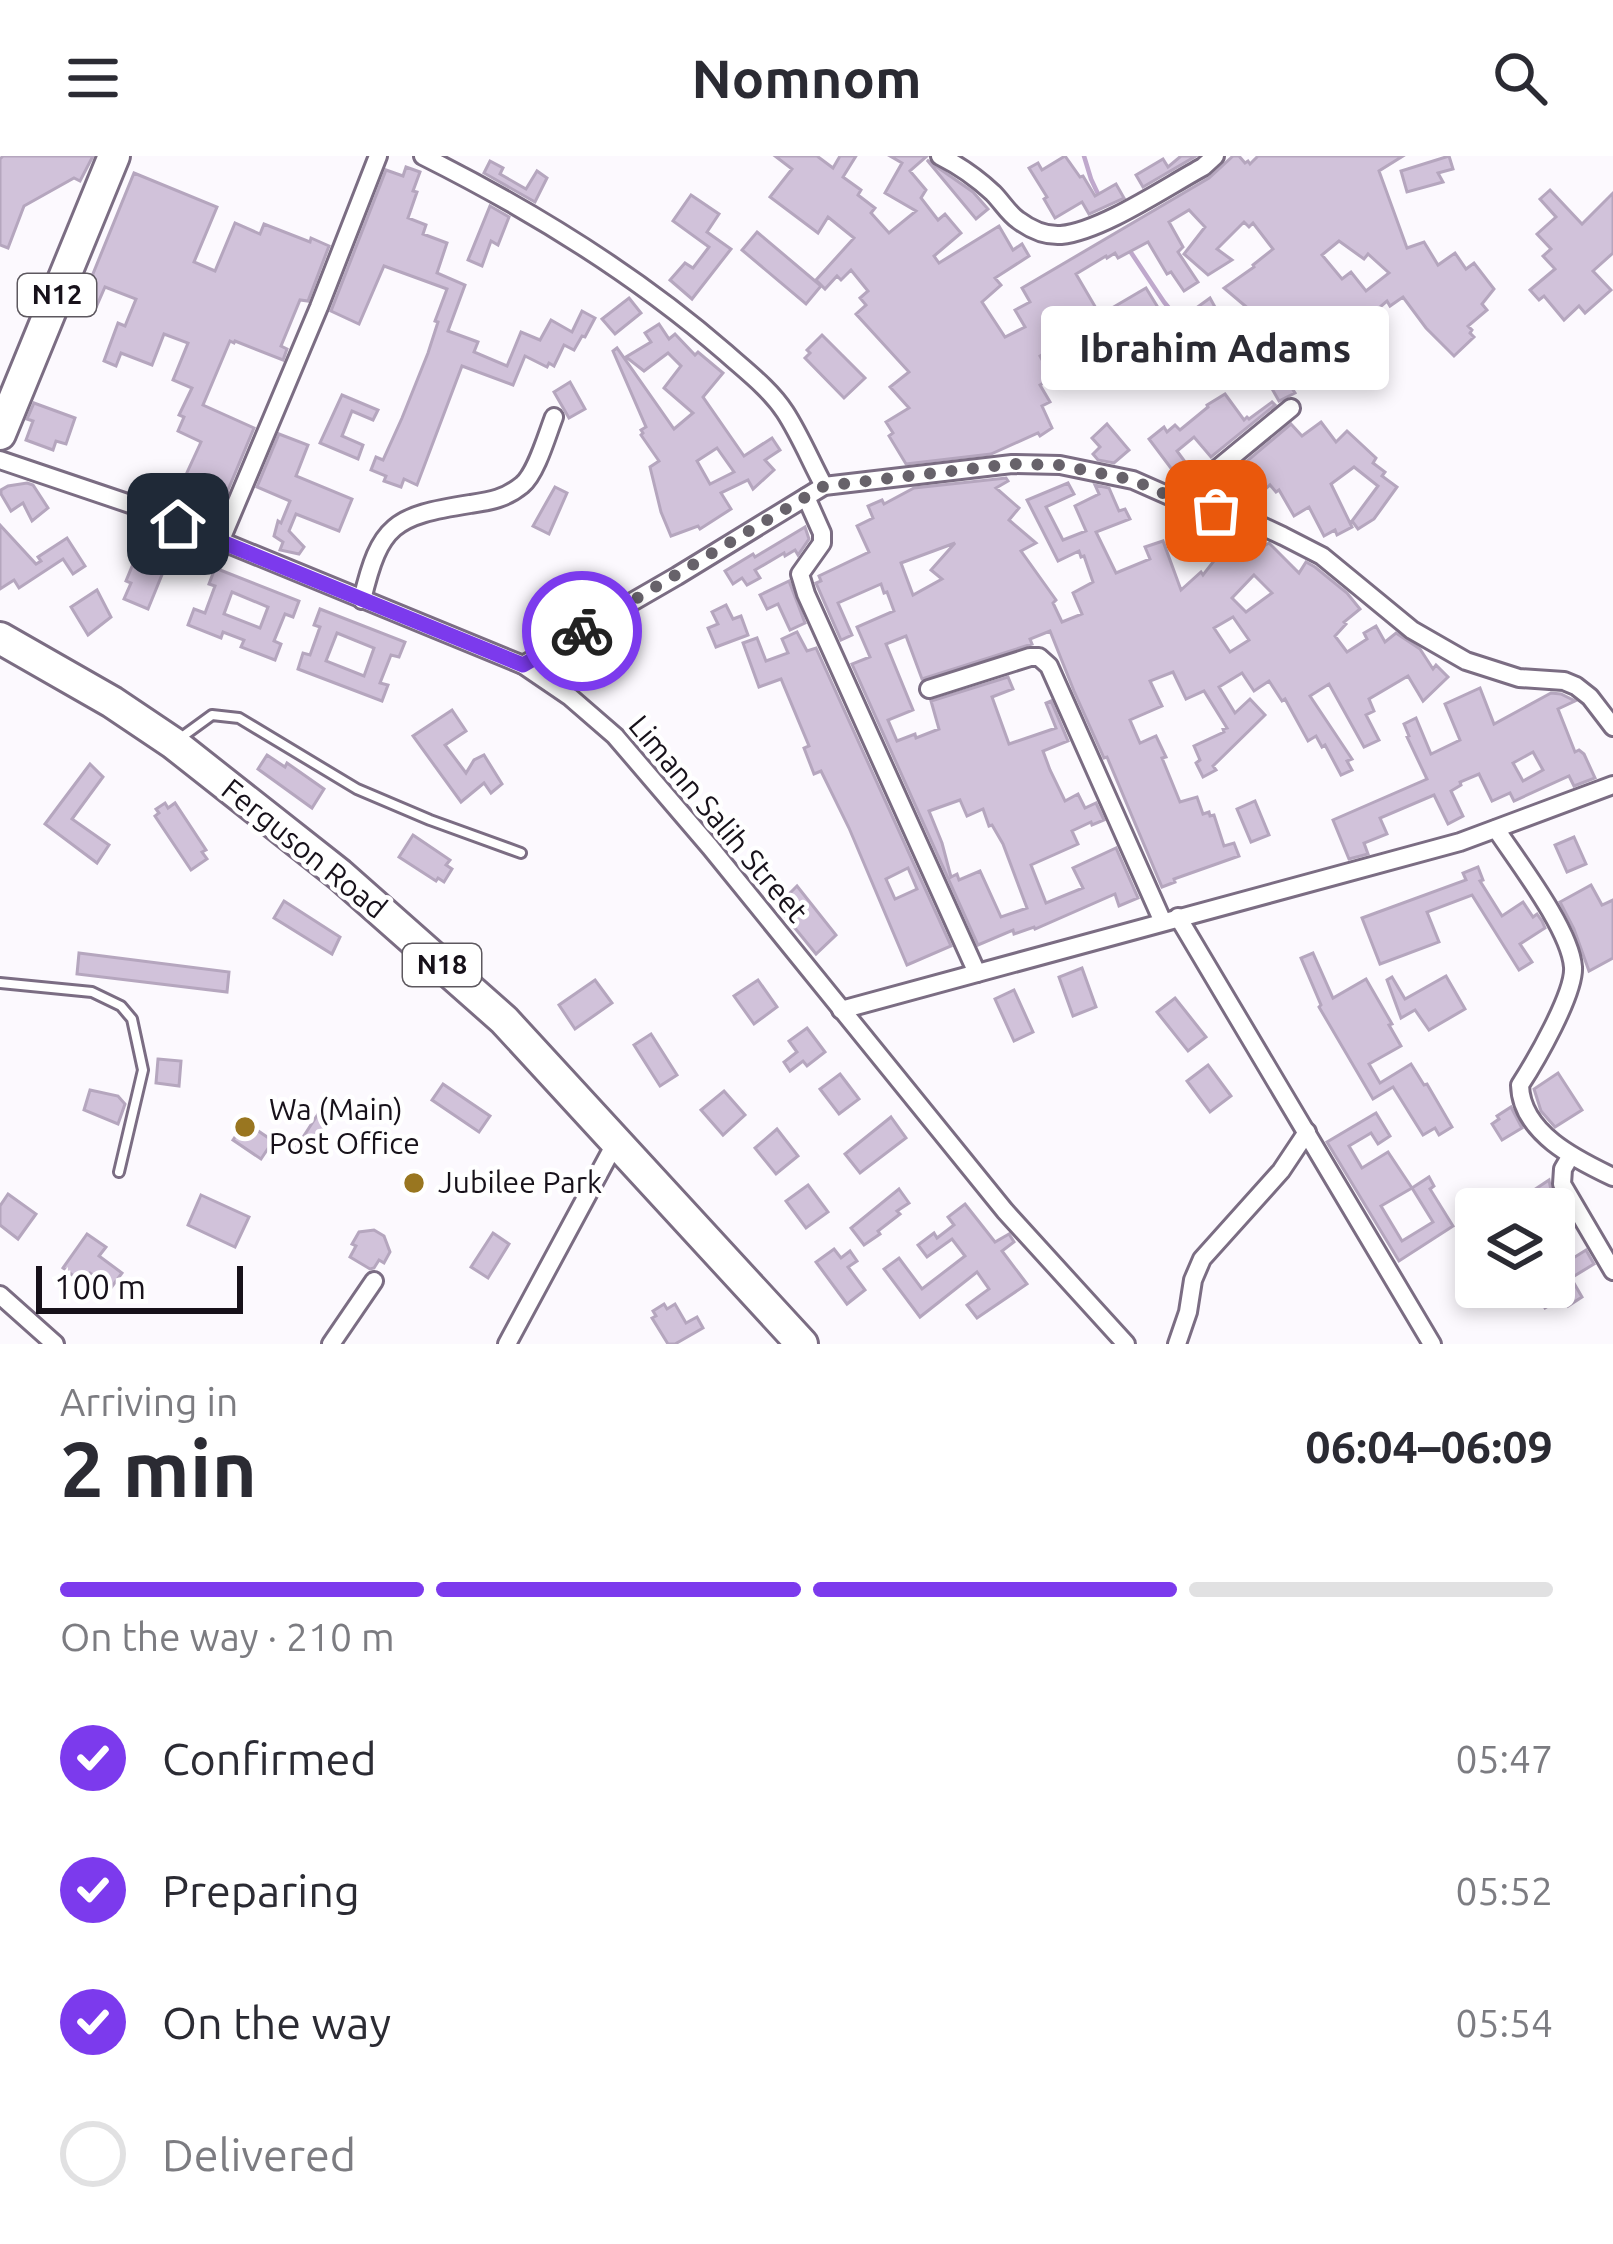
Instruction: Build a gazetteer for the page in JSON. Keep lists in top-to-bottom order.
{
  "streets": {
    "highway": ["N12", "Ferguson Road", "N18"],
    "street": ["Limann Salih Street"]
  },
  "places": ["Ibrahim Adams", "Wa (Main) Post Office", "Jubilee Park"],
  "scale_bar": "100 m",
  "page": {
    "header": "Nomnom",
    "bubble": "Ibrahim Adams",
    "scale": "100 m",
    "heading": ["2 min", "Arriving in", "06:04–06:09"],
    "bar": "On the way · 210 m",
    "list": [
      ["Confirmed", "05:47"],
      ["Preparing", "05:52"],
      ["On the way", "05:54"],
      "Delivered"
    ]
  }
}
